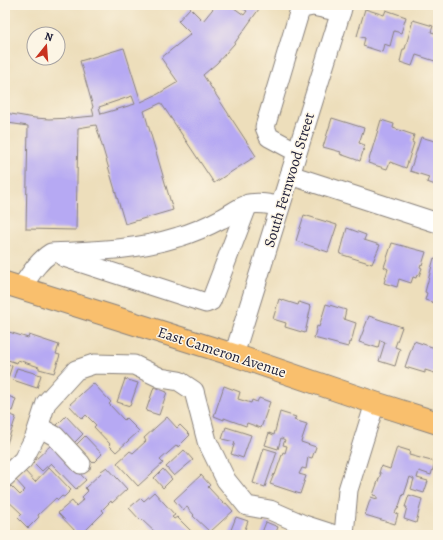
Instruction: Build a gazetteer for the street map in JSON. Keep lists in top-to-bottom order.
{
  "streets": {
    "main road": ["East Cameron Avenue"],
    "street": ["South Fernwood Street"]
  },
  "crossings": [
    ["South Fernwood Street", "East Cameron Avenue"]
  ],
  "north": "top"
}
